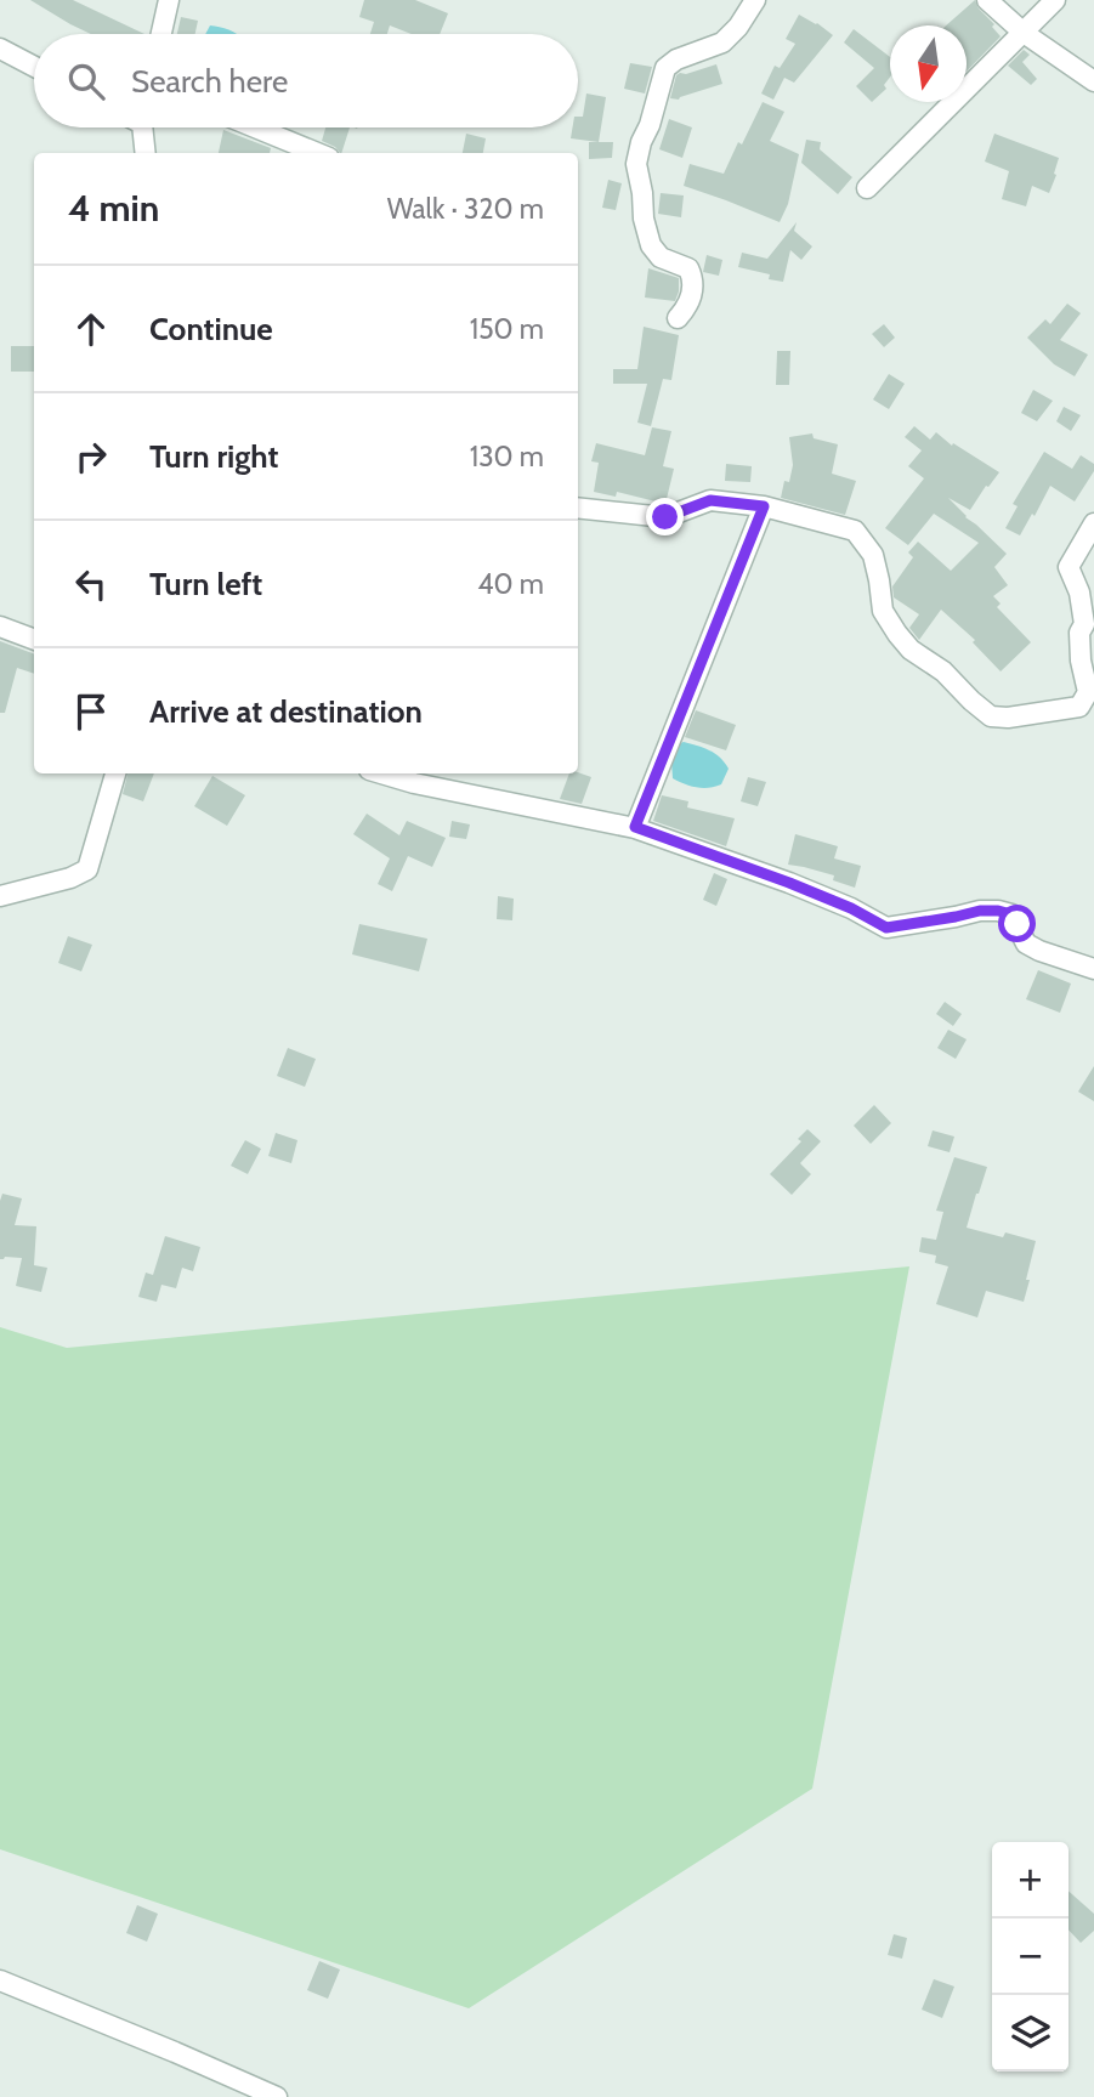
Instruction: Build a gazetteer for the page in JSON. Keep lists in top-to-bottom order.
{
  "north": "bottom",
  "page": {
    "search": "Search here",
    "heading": ["4 min", "Walk · 320 m"],
    "list": [
      ["Continue", "150 m"],
      ["Turn right", "130 m"],
      ["Turn left", "40 m"],
      "Arrive at destination"
    ],
    "map_buttons": ["+", "−"]
  }
}
